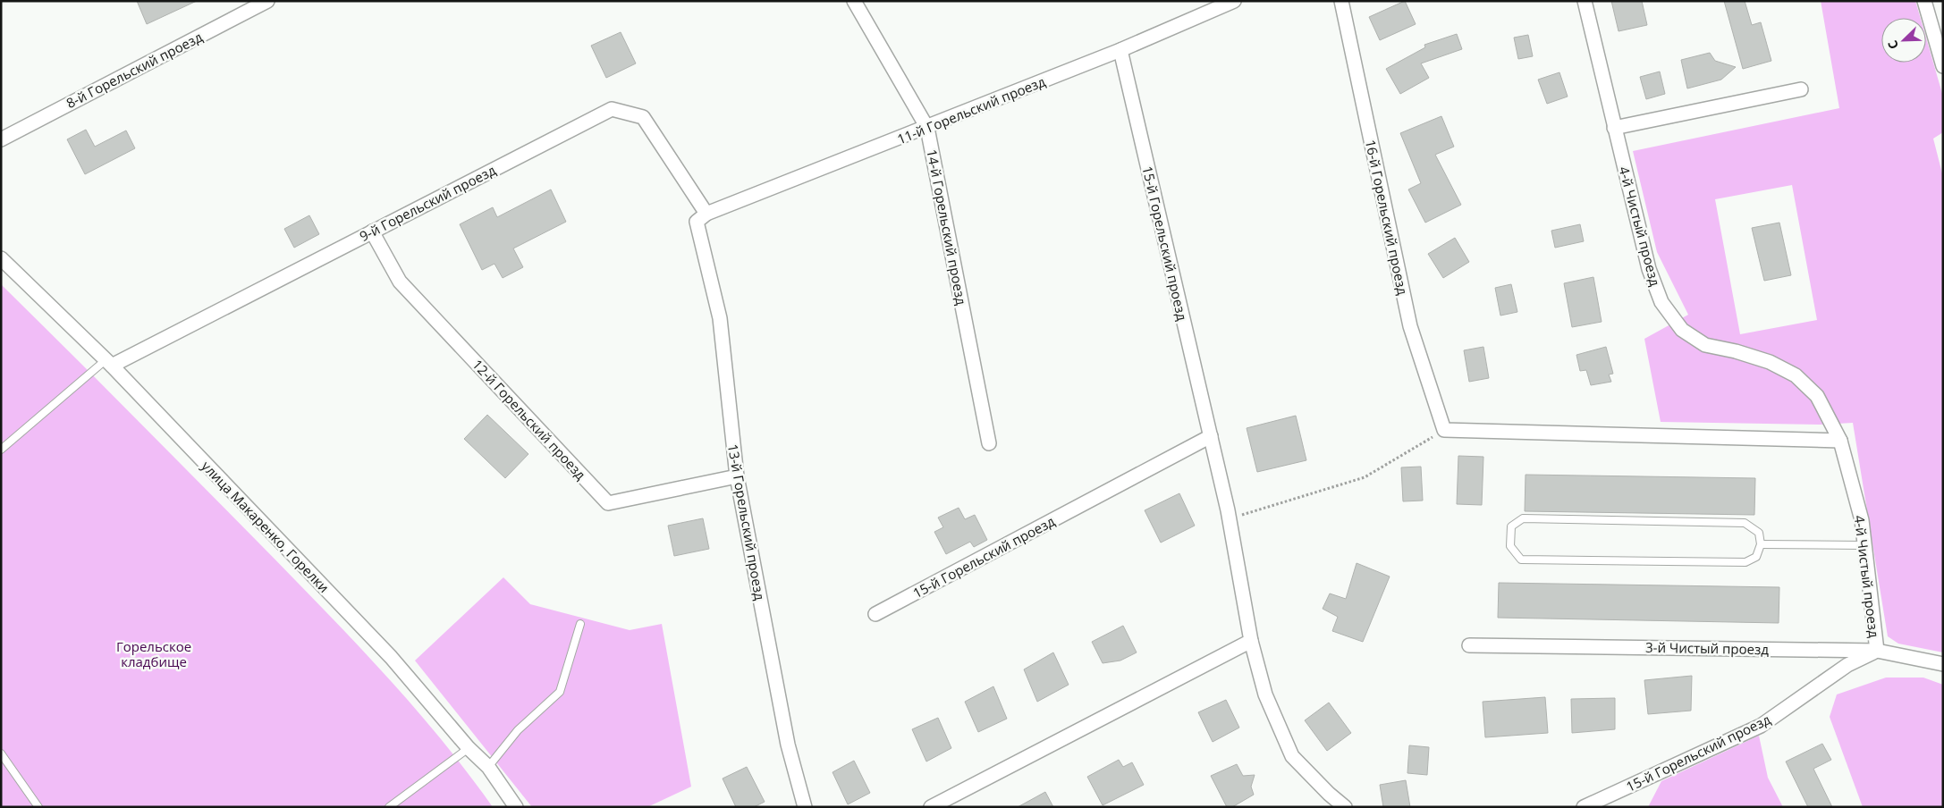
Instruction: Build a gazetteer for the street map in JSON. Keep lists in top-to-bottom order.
{
  "streets": {
    "street": [
      "8-й Горельский проезд",
      "11-й Горельский проезд",
      "9-й Горельский проезд",
      "16-й Горельский проезд",
      "4-й Чистый проезд",
      "14-й Горельский проезд",
      "15-й Горельский проезд",
      "12-й Горельский проезд",
      "13-й Горельский проезд",
      "улица Макаренко, Горелки",
      "3-й Чистый проезд"
    ]
  },
  "crossings": [
    ["11-й Горельский проезд", "9-й Горельский проезд"],
    ["11-й Горельский проезд", "14-й Горельский проезд"],
    ["11-й Горельский проезд", "15-й Горельский проезд"],
    ["11-й Горельский проезд", "13-й Горельский проезд"],
    ["9-й Горельский проезд", "12-й Горельский проезд"],
    ["9-й Горельский проезд", "13-й Горельский проезд"],
    ["9-й Горельский проезд", "улица Макаренко, Горелки"],
    ["4-й Чистый проезд", "15-й Горельский проезд"],
    ["4-й Чистый проезд", "3-й Чистый проезд"],
    ["15-й Горельский проезд", "3-й Чистый проезд"],
    ["12-й Горельский проезд", "13-й Горельский проезд"]
  ],
  "parks": ["Горельское кладбище"],
  "north": "bottom left"
}
